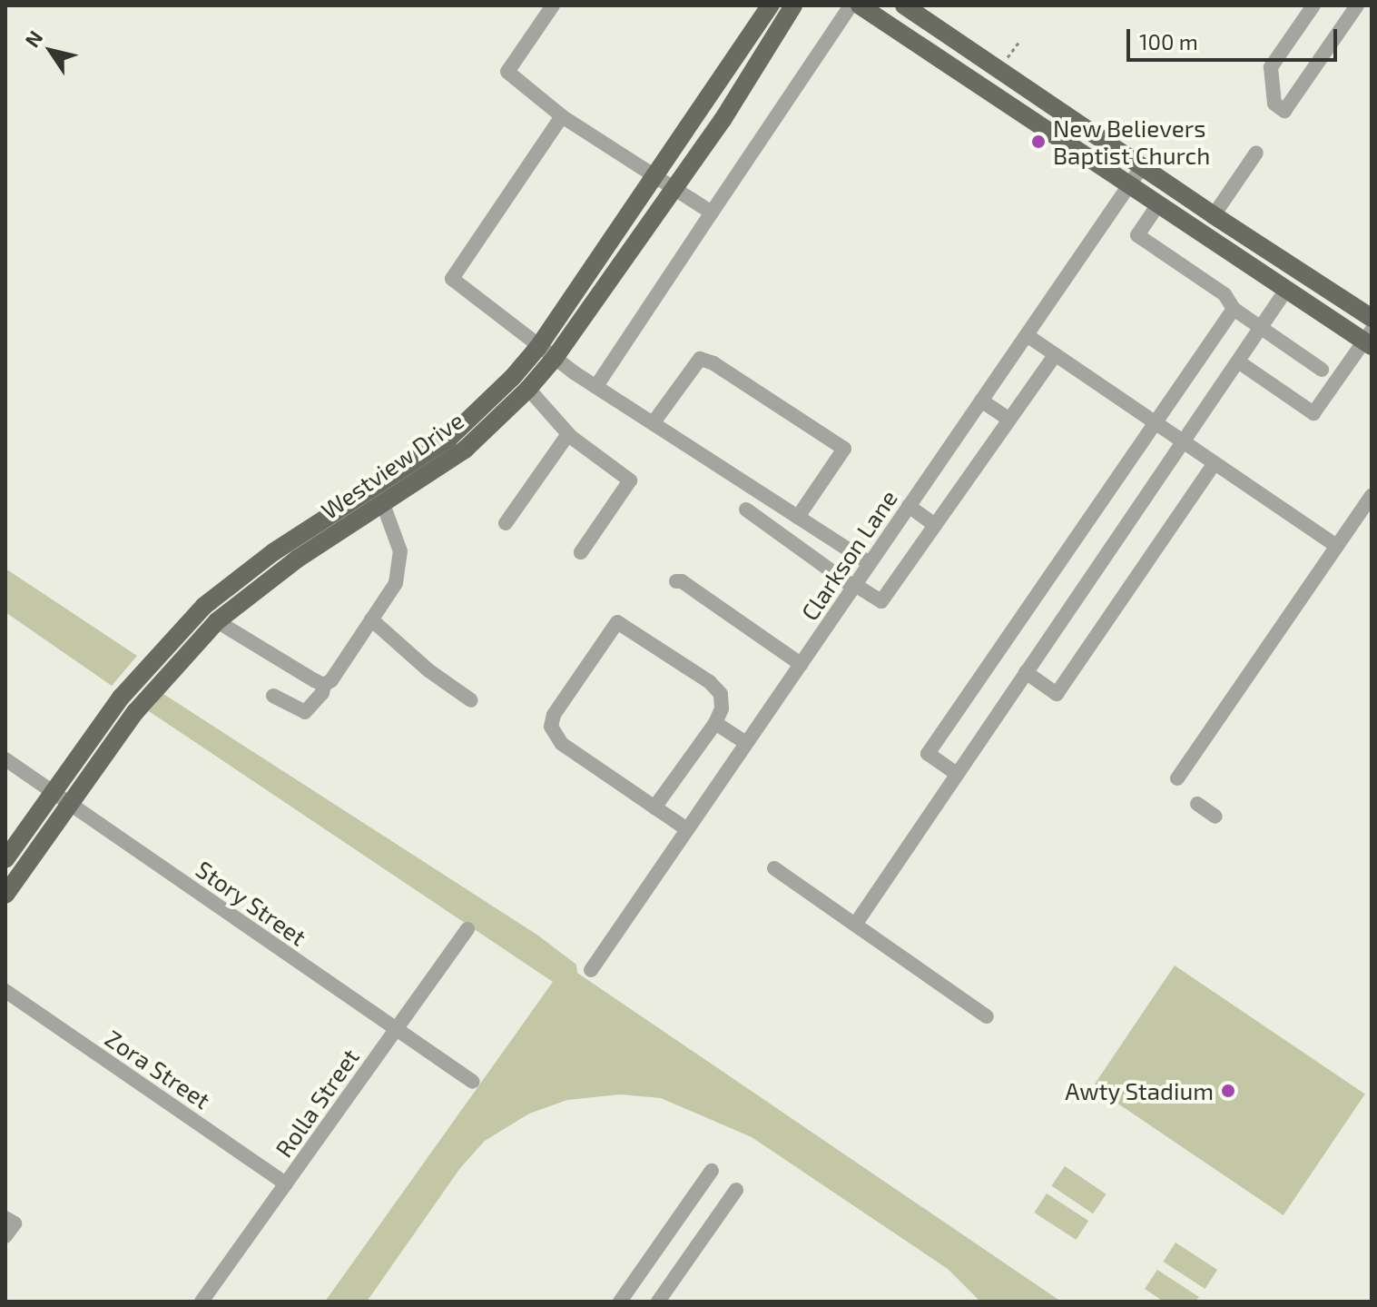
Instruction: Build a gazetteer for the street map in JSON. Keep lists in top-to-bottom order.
{
  "streets": {
    "main road": ["Westview Drive"],
    "street": [
      "Clarkson Lane",
      "Story Street",
      "Zora Street",
      "Rolla Street"
    ]
  },
  "crossings": [
    ["Westview Drive", "Story Street"],
    ["Story Street", "Rolla Street"],
    ["Zora Street", "Rolla Street"]
  ],
  "places": ["New Believers Baptist Church", "Awty Stadium"],
  "scale_bar": "100 m",
  "north": "top left"
}
